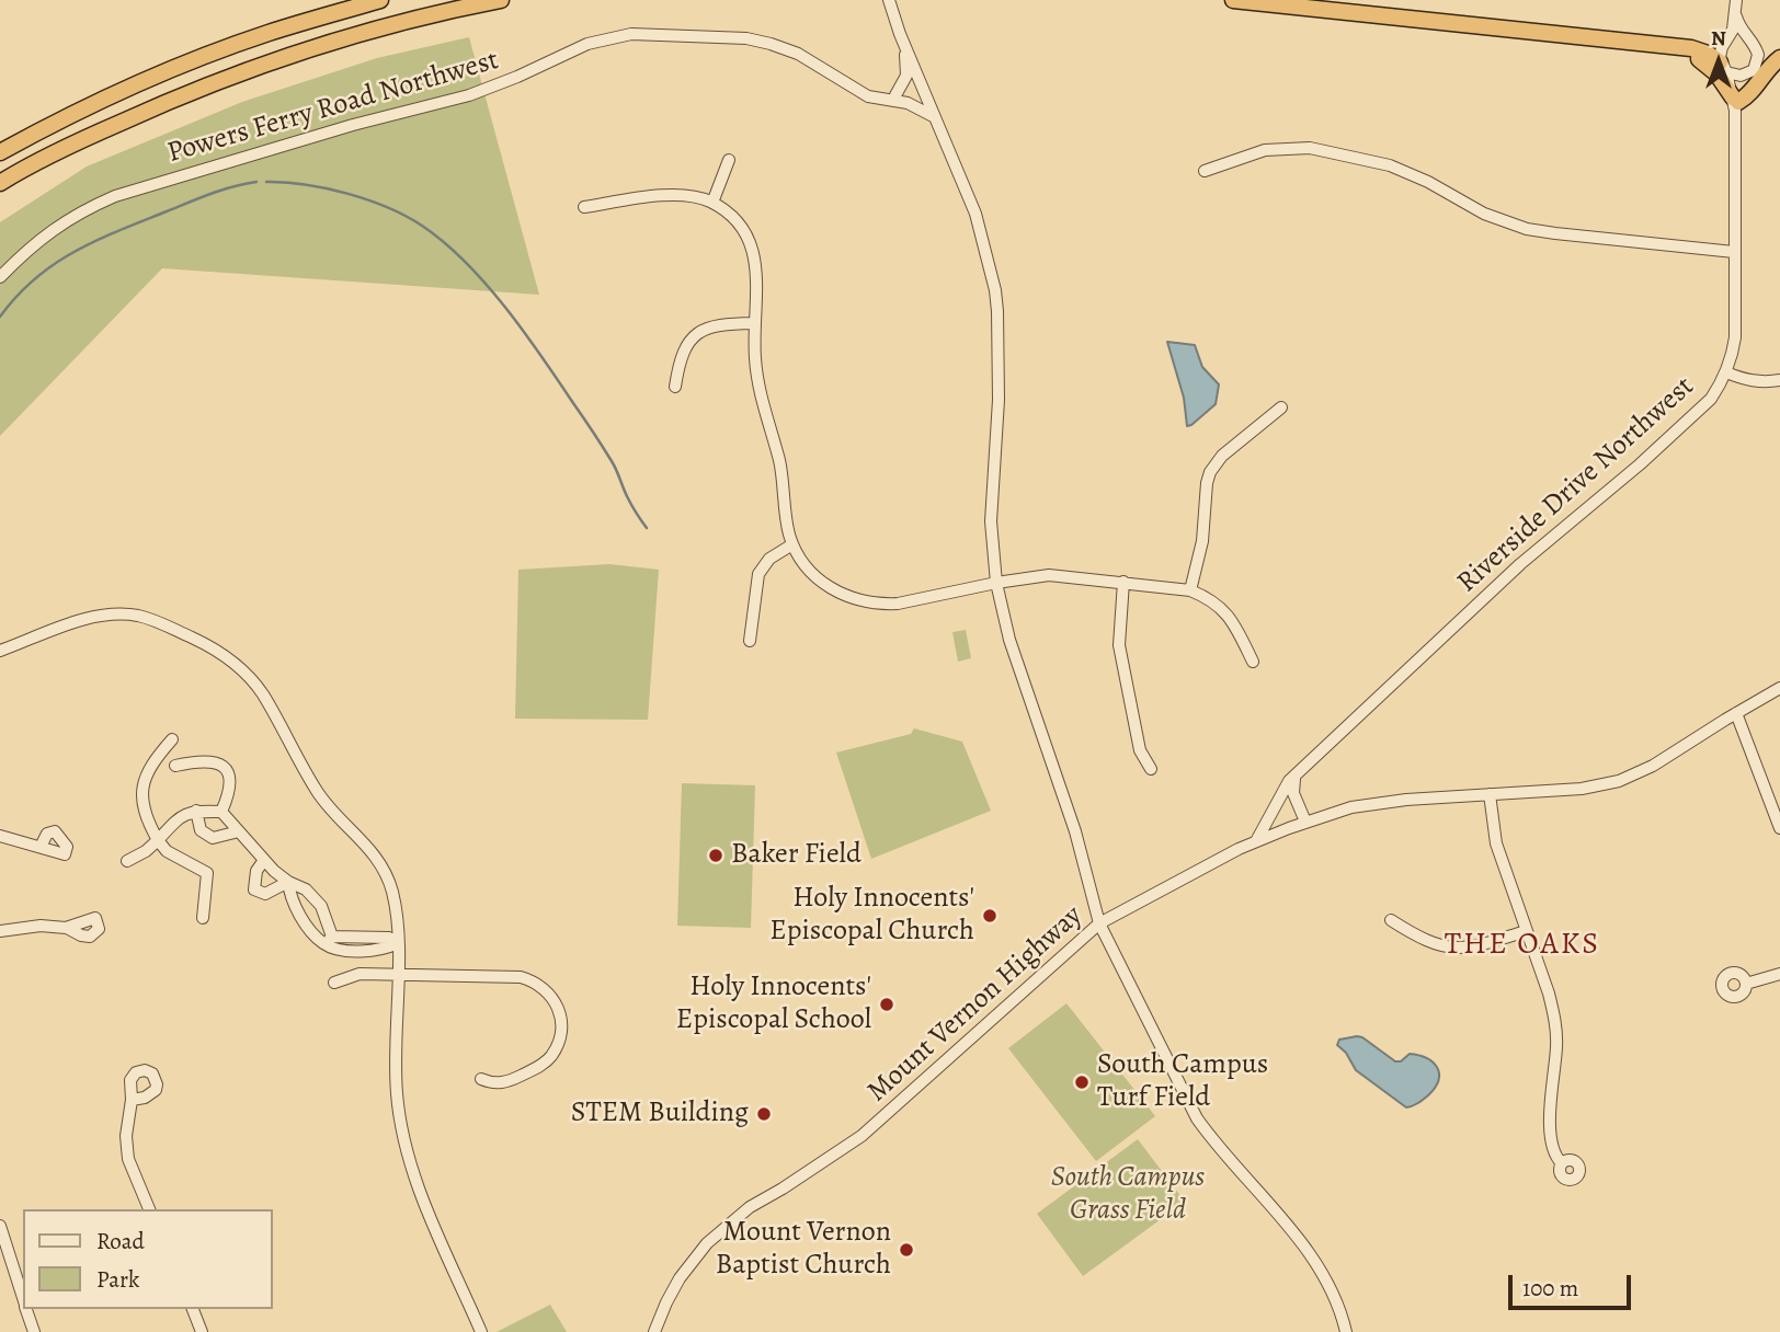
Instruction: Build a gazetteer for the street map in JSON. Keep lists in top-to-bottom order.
{
  "streets": {
    "street": ["Powers Ferry Road Northwest", "Riverside Drive Northwest", "Mount Vernon Highway"]
  },
  "crossings": [
    ["Riverside Drive Northwest", "Mount Vernon Highway"]
  ],
  "districts": ["THE OAKS"],
  "parks": ["South Campus Grass Field"],
  "places": [
    "Baker Field",
    "Holy Innocents' Episcopal Church",
    "Holy Innocents' Episcopal School",
    "South Campus Turf Field",
    "STEM Building",
    "Mount Vernon Baptist Church"
  ],
  "legend": ["Road", "Park"],
  "scale_bar": "100 m",
  "north": "top"
}
